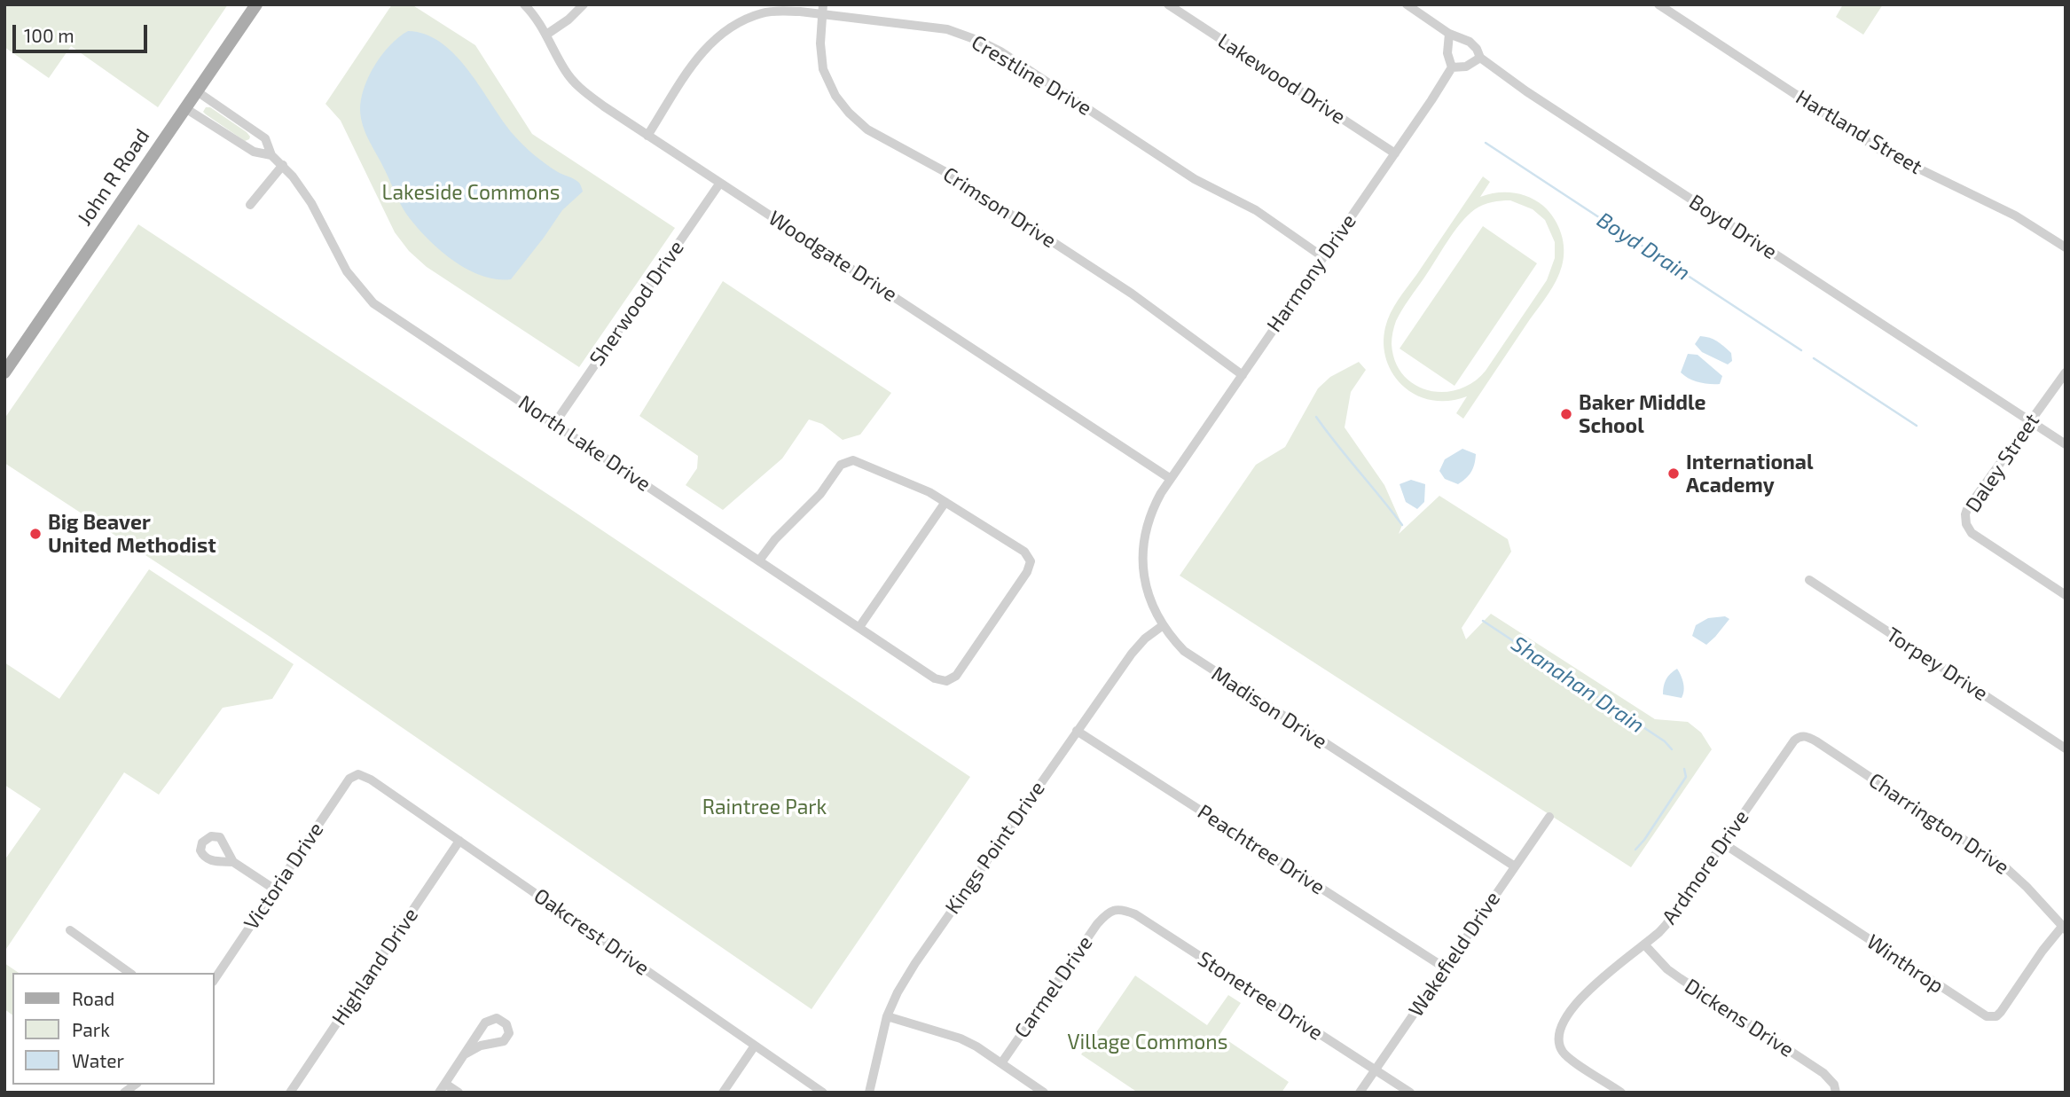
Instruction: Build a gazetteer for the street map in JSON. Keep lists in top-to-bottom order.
{
  "streets": {
    "main road": ["John R Road"],
    "street": [
      "Crestline Drive",
      "Lakewood Drive",
      "Hartland Street",
      "Crimson Drive",
      "Boyd Drive",
      "Woodgate Drive",
      "Harmony Drive",
      "Sherwood Drive",
      "North Lake Drive",
      "Daley Street",
      "Torpey Drive",
      "Madison Drive",
      "Charrington Drive",
      "Kings Point Drive",
      "Peachtree Drive",
      "Ardmore Drive",
      "Victoria Drive",
      "Oakcrest Drive",
      "Wakefield Drive",
      "Winthrop",
      "Highland Drive",
      "Carmel Drive",
      "Stonetree Drive",
      "Dickens Drive"
    ]
  },
  "crossings": [
    ["Crestline Drive", "Crimson Drive"],
    ["Crestline Drive", "Woodgate Drive"],
    ["Crestline Drive", "Harmony Drive"],
    ["Lakewood Drive", "Harmony Drive"],
    ["John R Road", "North Lake Drive"],
    ["Crimson Drive", "Harmony Drive"],
    ["Boyd Drive", "Daley Street"],
    ["Woodgate Drive", "Harmony Drive"],
    ["Woodgate Drive", "Sherwood Drive"],
    ["Woodgate Drive", "Madison Drive"],
    ["Harmony Drive", "Madison Drive"],
    ["Sherwood Drive", "North Lake Drive"],
    ["Madison Drive", "Kings Point Drive"],
    ["Madison Drive", "Wakefield Drive"],
    ["Charrington Drive", "Ardmore Drive"],
    ["Charrington Drive", "Winthrop"],
    ["Kings Point Drive", "Peachtree Drive"],
    ["Peachtree Drive", "Wakefield Drive"],
    ["Ardmore Drive", "Winthrop"],
    ["Ardmore Drive", "Dickens Drive"],
    ["Victoria Drive", "Oakcrest Drive"],
    ["Oakcrest Drive", "Highland Drive"],
    ["Wakefield Drive", "Stonetree Drive"],
    ["Carmel Drive", "Stonetree Drive"]
  ],
  "water": ["Boyd Drain", "Shanahan Drain"],
  "parks": ["Lakeside Commons", "Raintree Park", "Village Commons"],
  "places": ["Baker Middle School", "International Academy", "Big Beaver United Methodist"],
  "legend": ["Road", "Park", "Water"],
  "scale_bar": "100 m"
}
